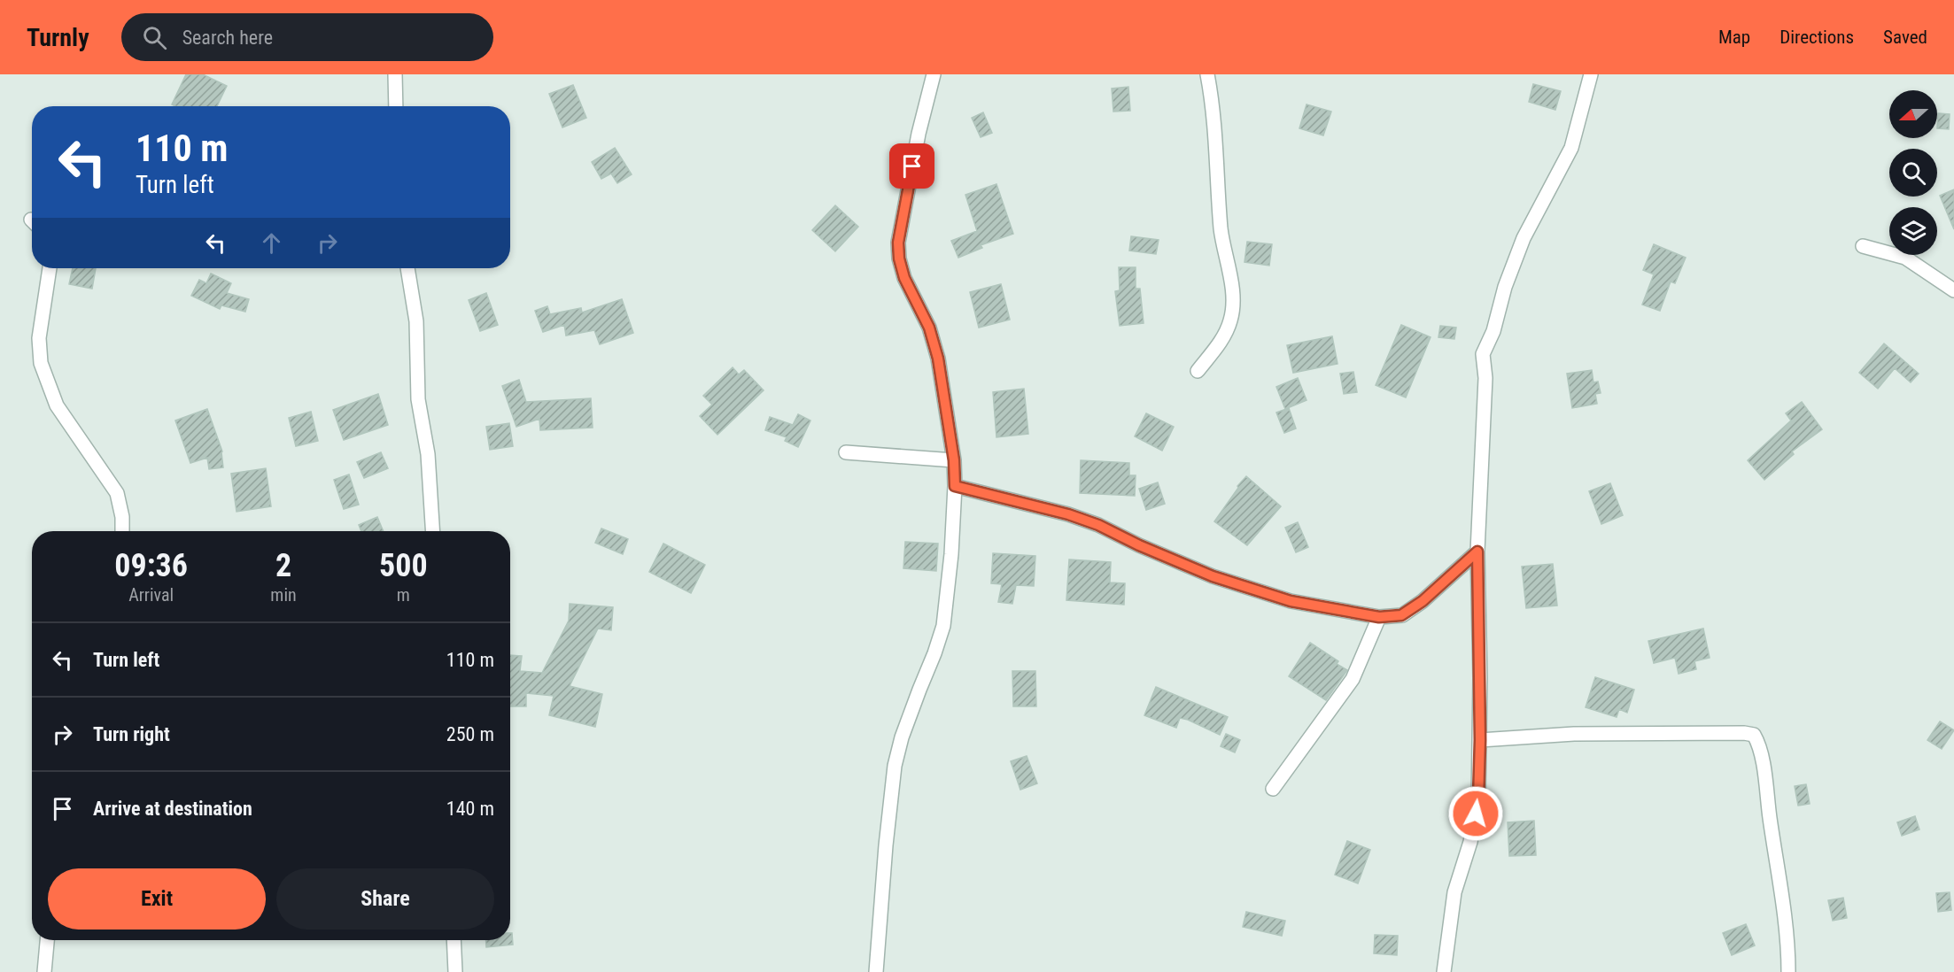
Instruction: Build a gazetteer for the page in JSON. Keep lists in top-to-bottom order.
{
  "north": "left",
  "page": {
    "header": "Turnly",
    "search": "Search here",
    "nav": ["Map", "Directions", "Saved"],
    "turn": ["110 m", "Turn left"],
    "eta": [
      "09:36",
      "Arrival",
      "2",
      "min",
      "500",
      "m"
    ],
    "list": [
      {
        "name": "Turn left",
        "value": "110 m"
      },
      {
        "name": "Turn right",
        "value": "250 m"
      },
      {
        "name": "Arrive at destination",
        "value": "140 m"
      }
    ],
    "buttons": ["Exit", "Share"]
  }
}
